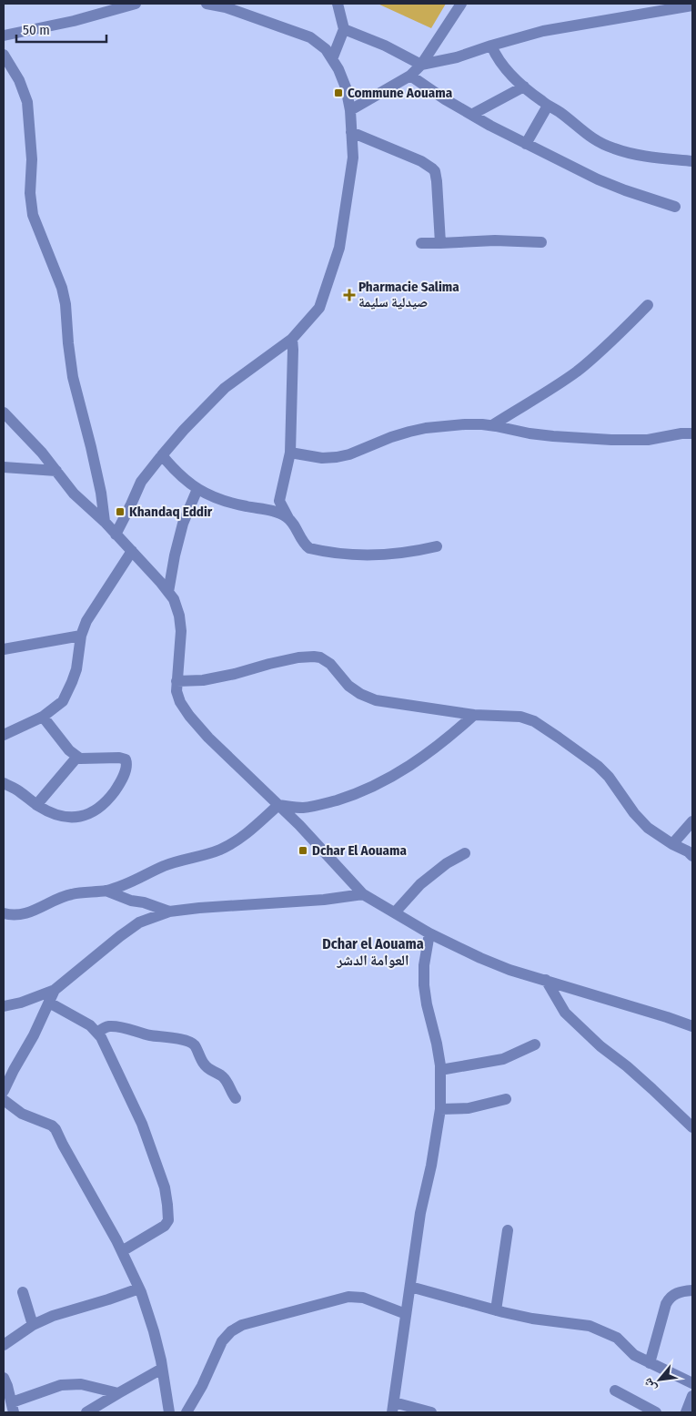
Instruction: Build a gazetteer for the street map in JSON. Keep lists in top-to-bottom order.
{
  "districts": ["Dchar el Aouama العوامة الدشر"],
  "places": {
    "transit": ["Commune Aouama", "Khandaq Eddir", "Dchar El Aouama"],
    "health": ["Pharmacie Salima صيدلية سليمة"]
  },
  "scale_bar": "50 m",
  "north": "bottom left"
}
